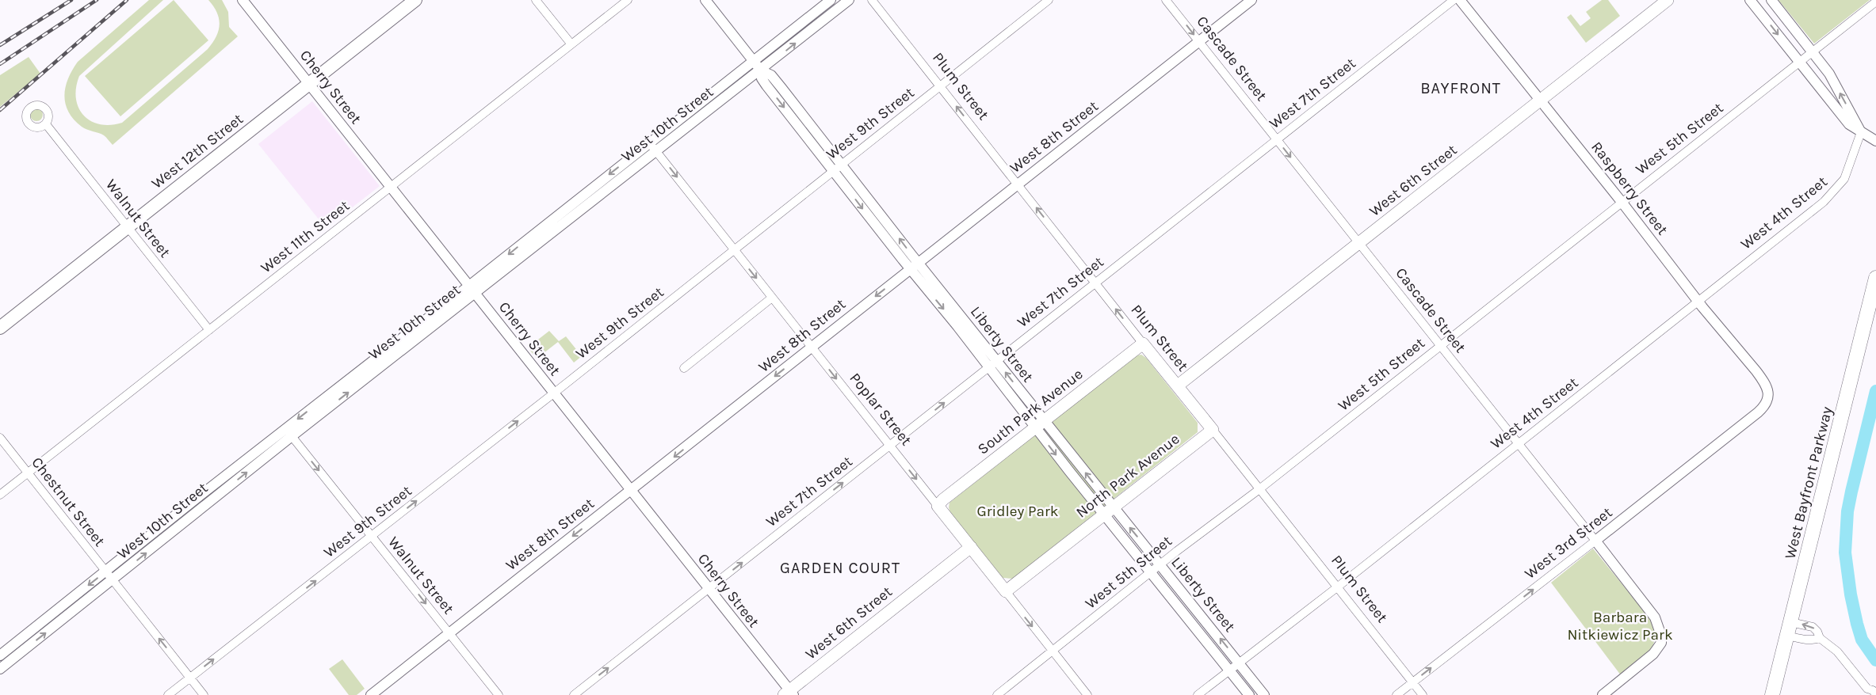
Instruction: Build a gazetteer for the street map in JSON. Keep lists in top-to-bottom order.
{
  "streets": {
    "highway": ["West Bayfront Parkway"],
    "main road": [
      "Plum Street",
      "West 12th Street",
      "West 6th Street",
      "Poplar Street",
      "South Park Avenue",
      "North Park Avenue"
    ],
    "street": [
      "Cascade Street",
      "Cherry Street",
      "West 7th Street",
      "West 9th Street",
      "West 10th Street",
      "West 8th Street",
      "West 5th Street",
      "Raspberry Street",
      "West 4th Street",
      "Walnut Street",
      "West 11th Street",
      "Liberty Street",
      "Chestnut Street",
      "West 3rd Street"
    ]
  },
  "crossings": [
    ["Cascade Street", "West 7th Street"],
    ["Cascade Street", "West 8th Street"],
    ["Cascade Street", "West 5th Street"],
    ["Cascade Street", "West 6th Street"],
    ["Cascade Street", "West 4th Street"],
    ["Cascade Street", "West 3rd Street"],
    ["Plum Street", "West 7th Street"],
    ["Plum Street", "West 9th Street"],
    ["Plum Street", "West 8th Street"],
    ["Plum Street", "West 5th Street"],
    ["Plum Street", "West 6th Street"],
    ["Plum Street", "West 4th Street"],
    ["Plum Street", "South Park Avenue"],
    ["Plum Street", "North Park Avenue"],
    ["Plum Street", "West 3rd Street"],
    ["Cherry Street", "West 7th Street"],
    ["Cherry Street", "West 9th Street"],
    ["Cherry Street", "West 10th Street"],
    ["Cherry Street", "West 8th Street"],
    ["Cherry Street", "West 12th Street"],
    ["Cherry Street", "West 6th Street"],
    ["Cherry Street", "West 11th Street"],
    ["West 7th Street", "Liberty Street"],
    ["West 7th Street", "Poplar Street"],
    ["West 9th Street", "Walnut Street"],
    ["West 9th Street", "Liberty Street"],
    ["West 9th Street", "Poplar Street"],
    ["West 9th Street", "Chestnut Street"],
    ["West 10th Street", "Walnut Street"],
    ["West 10th Street", "Liberty Street"],
    ["West 10th Street", "Poplar Street"],
    ["West 10th Street", "Chestnut Street"],
    ["West 8th Street", "Walnut Street"],
    ["West 8th Street", "Liberty Street"],
    ["West 8th Street", "Poplar Street"],
    ["West 5th Street", "Raspberry Street"],
    ["West 5th Street", "Liberty Street"],
    ["West 5th Street", "Poplar Street"],
    ["West 12th Street", "Walnut Street"],
    ["West 6th Street", "Raspberry Street"],
    ["West 6th Street", "Poplar Street"],
    ["Raspberry Street", "West 4th Street"],
    ["Raspberry Street", "West 3rd Street"],
    ["West 4th Street", "Liberty Street"],
    ["Walnut Street", "West 11th Street"],
    ["West 11th Street", "Chestnut Street"],
    ["Liberty Street", "South Park Avenue"],
    ["Liberty Street", "North Park Avenue"],
    ["Poplar Street", "South Park Avenue"],
    ["Poplar Street", "North Park Avenue"]
  ],
  "one_way": [
    "Plum Street",
    "West 7th Street",
    "West 9th Street",
    "West 8th Street",
    "Walnut Street",
    "Poplar Street",
    "Chestnut Street",
    "West 3rd Street"
  ],
  "districts": ["BAYFRONT", "GARDEN COURT"],
  "parks": ["Gridley Park", "Barbara Nitkiewicz Park"]
}
